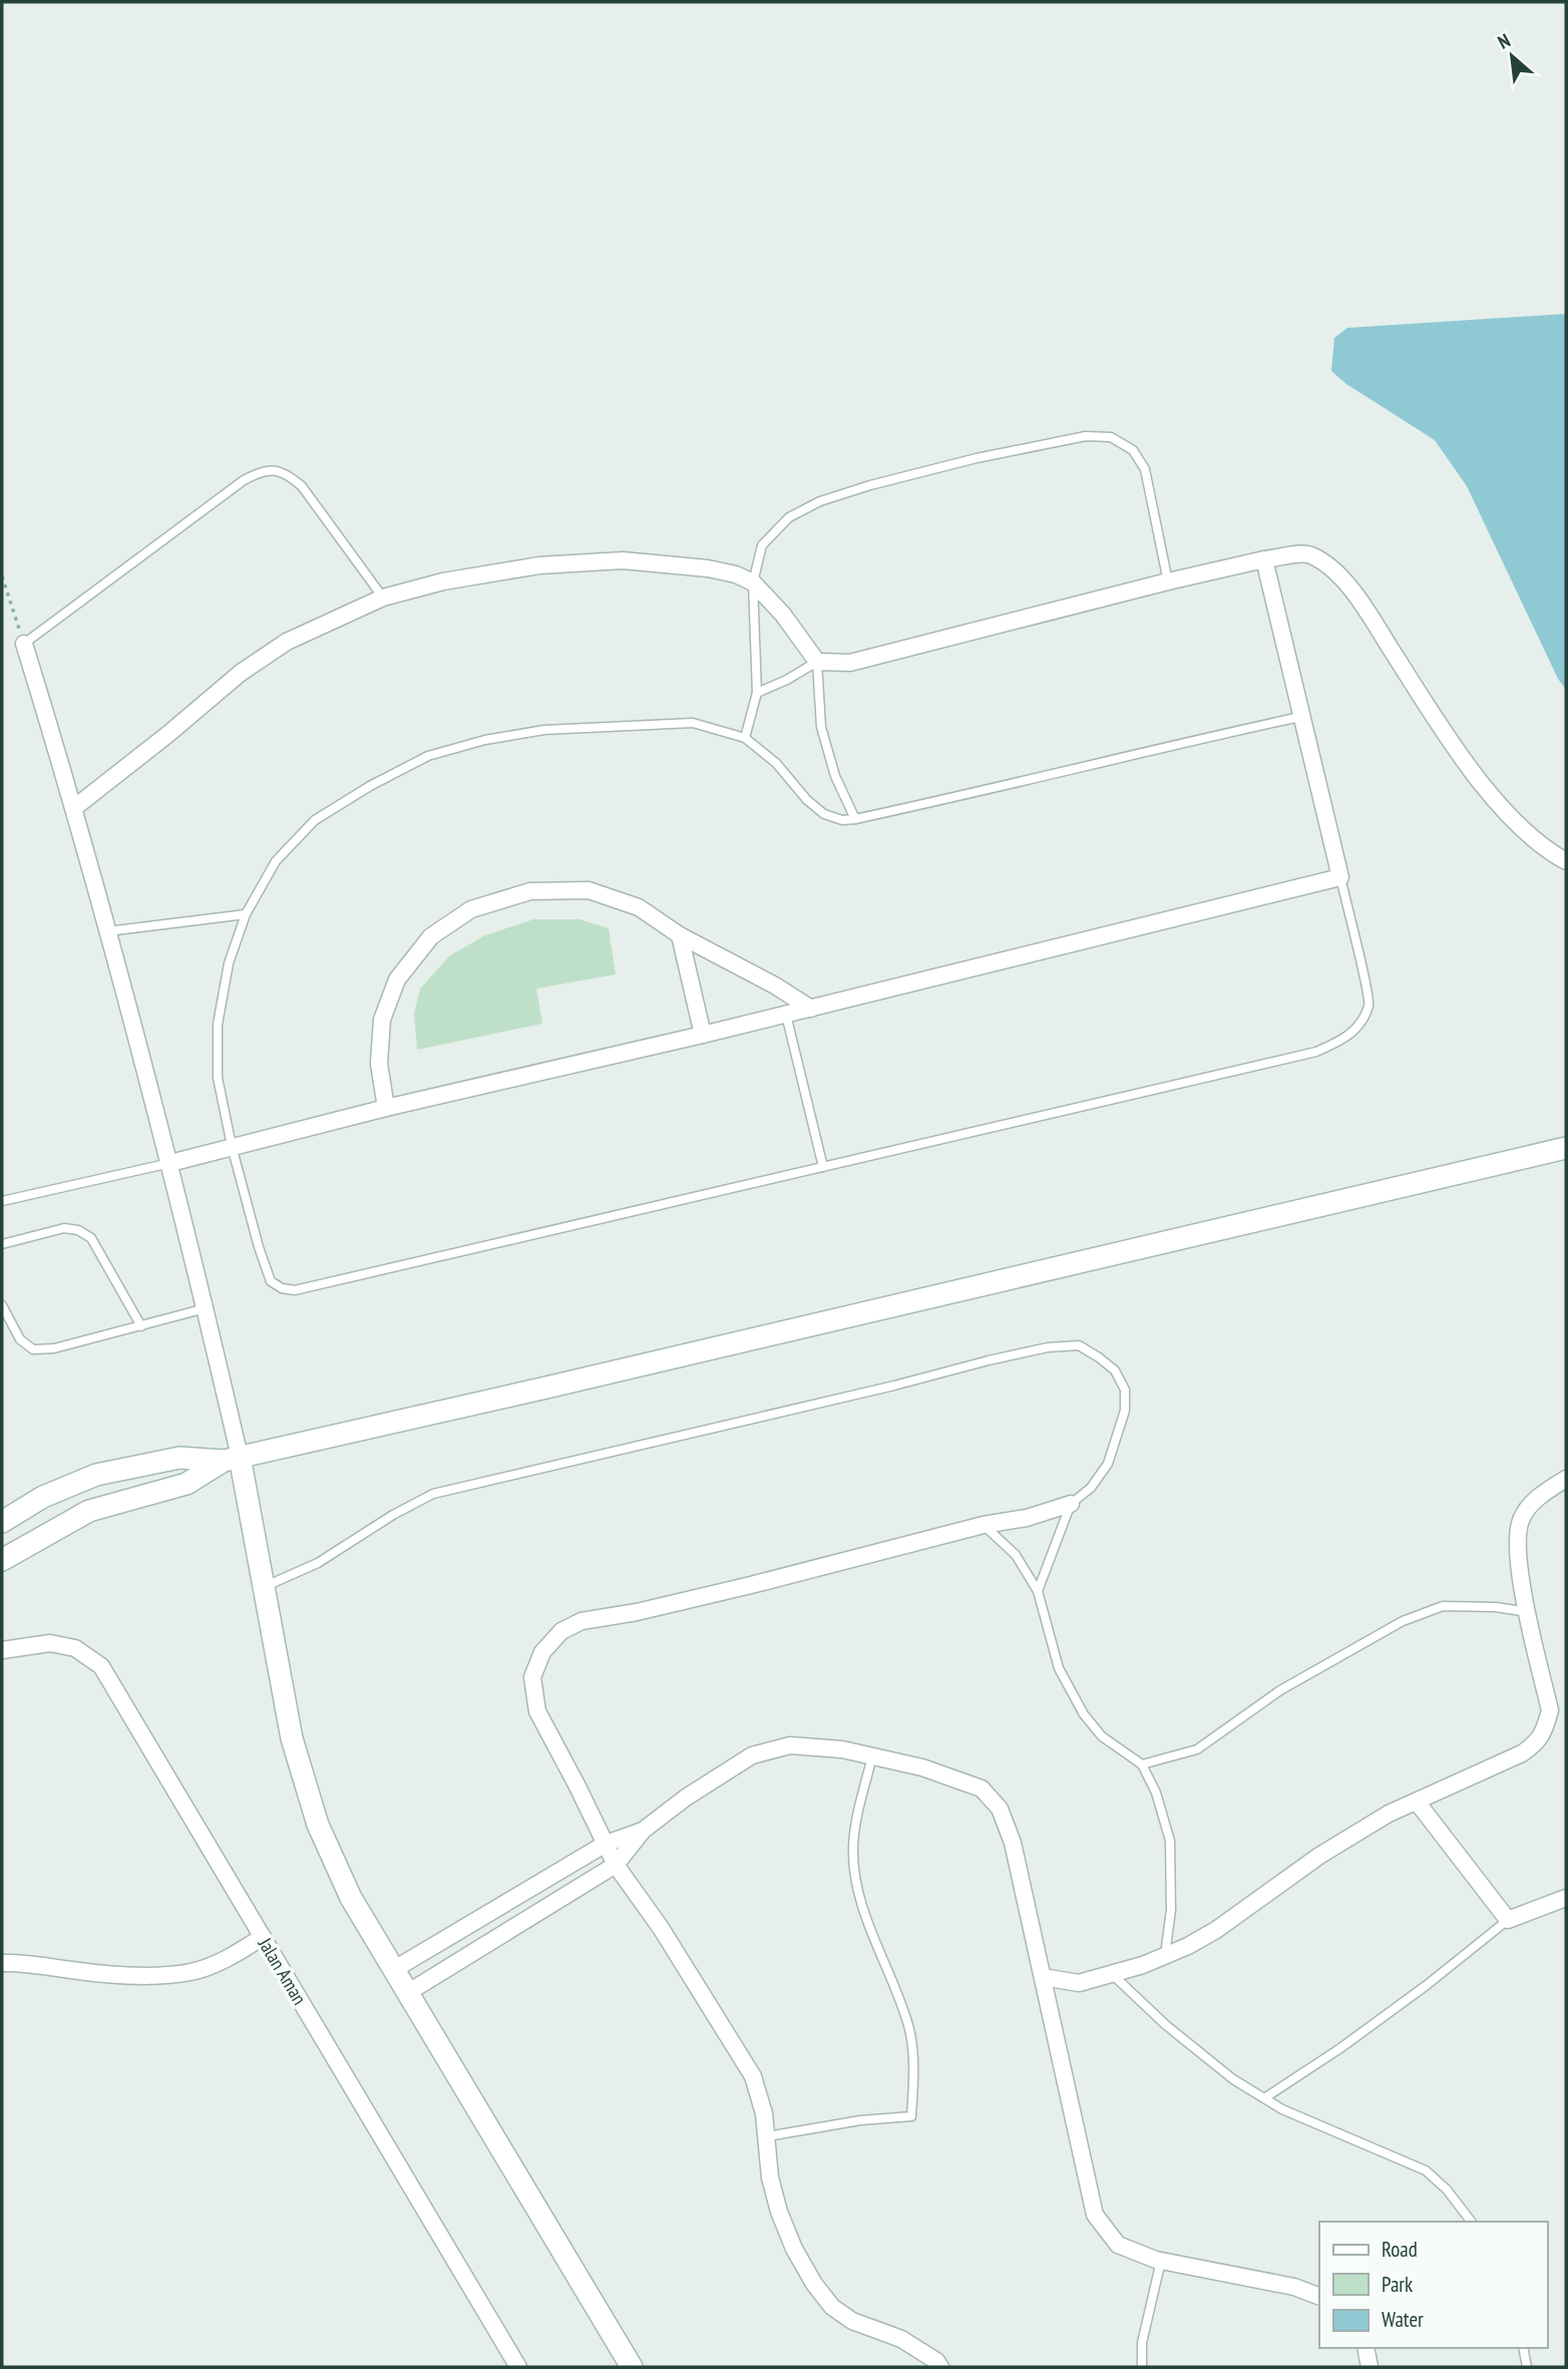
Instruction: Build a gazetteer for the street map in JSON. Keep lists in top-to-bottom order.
{
  "streets": {
    "street": ["Jalan Aman"]
  },
  "legend": ["Road", "Park", "Water"],
  "north": "top left"
}
